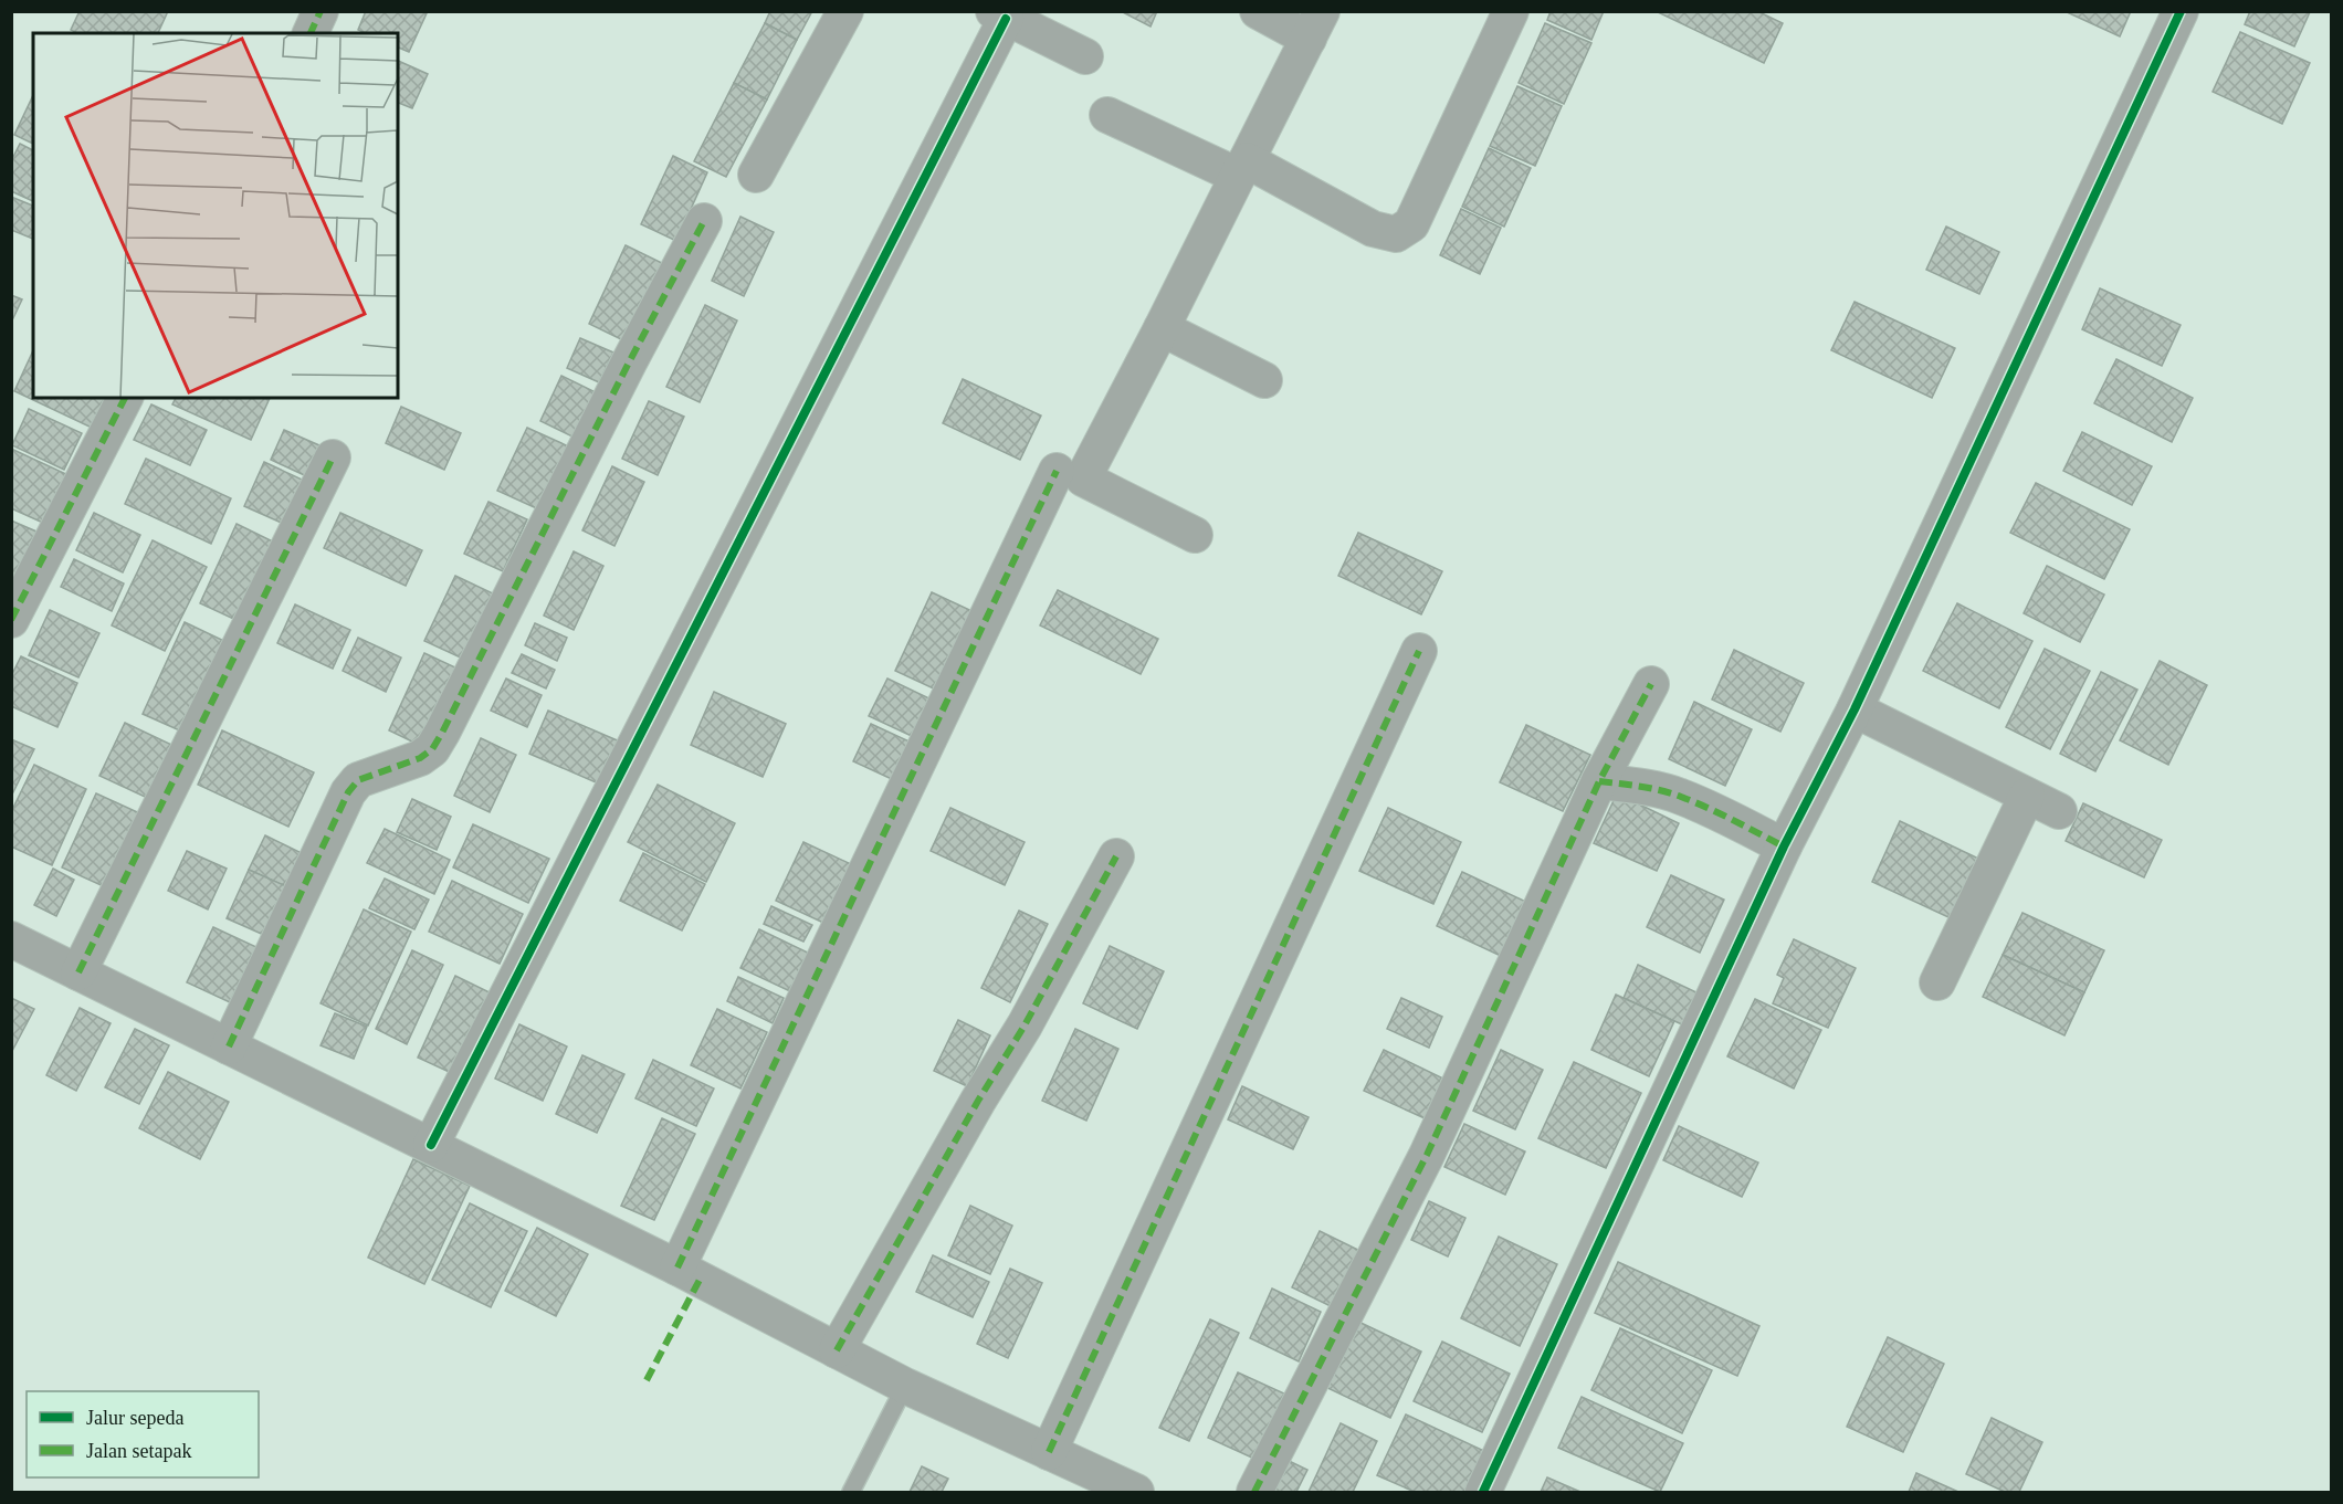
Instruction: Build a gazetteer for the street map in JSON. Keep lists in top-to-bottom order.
{
  "legend": ["Jalur sepeda", "Jalan setapak"]
}
